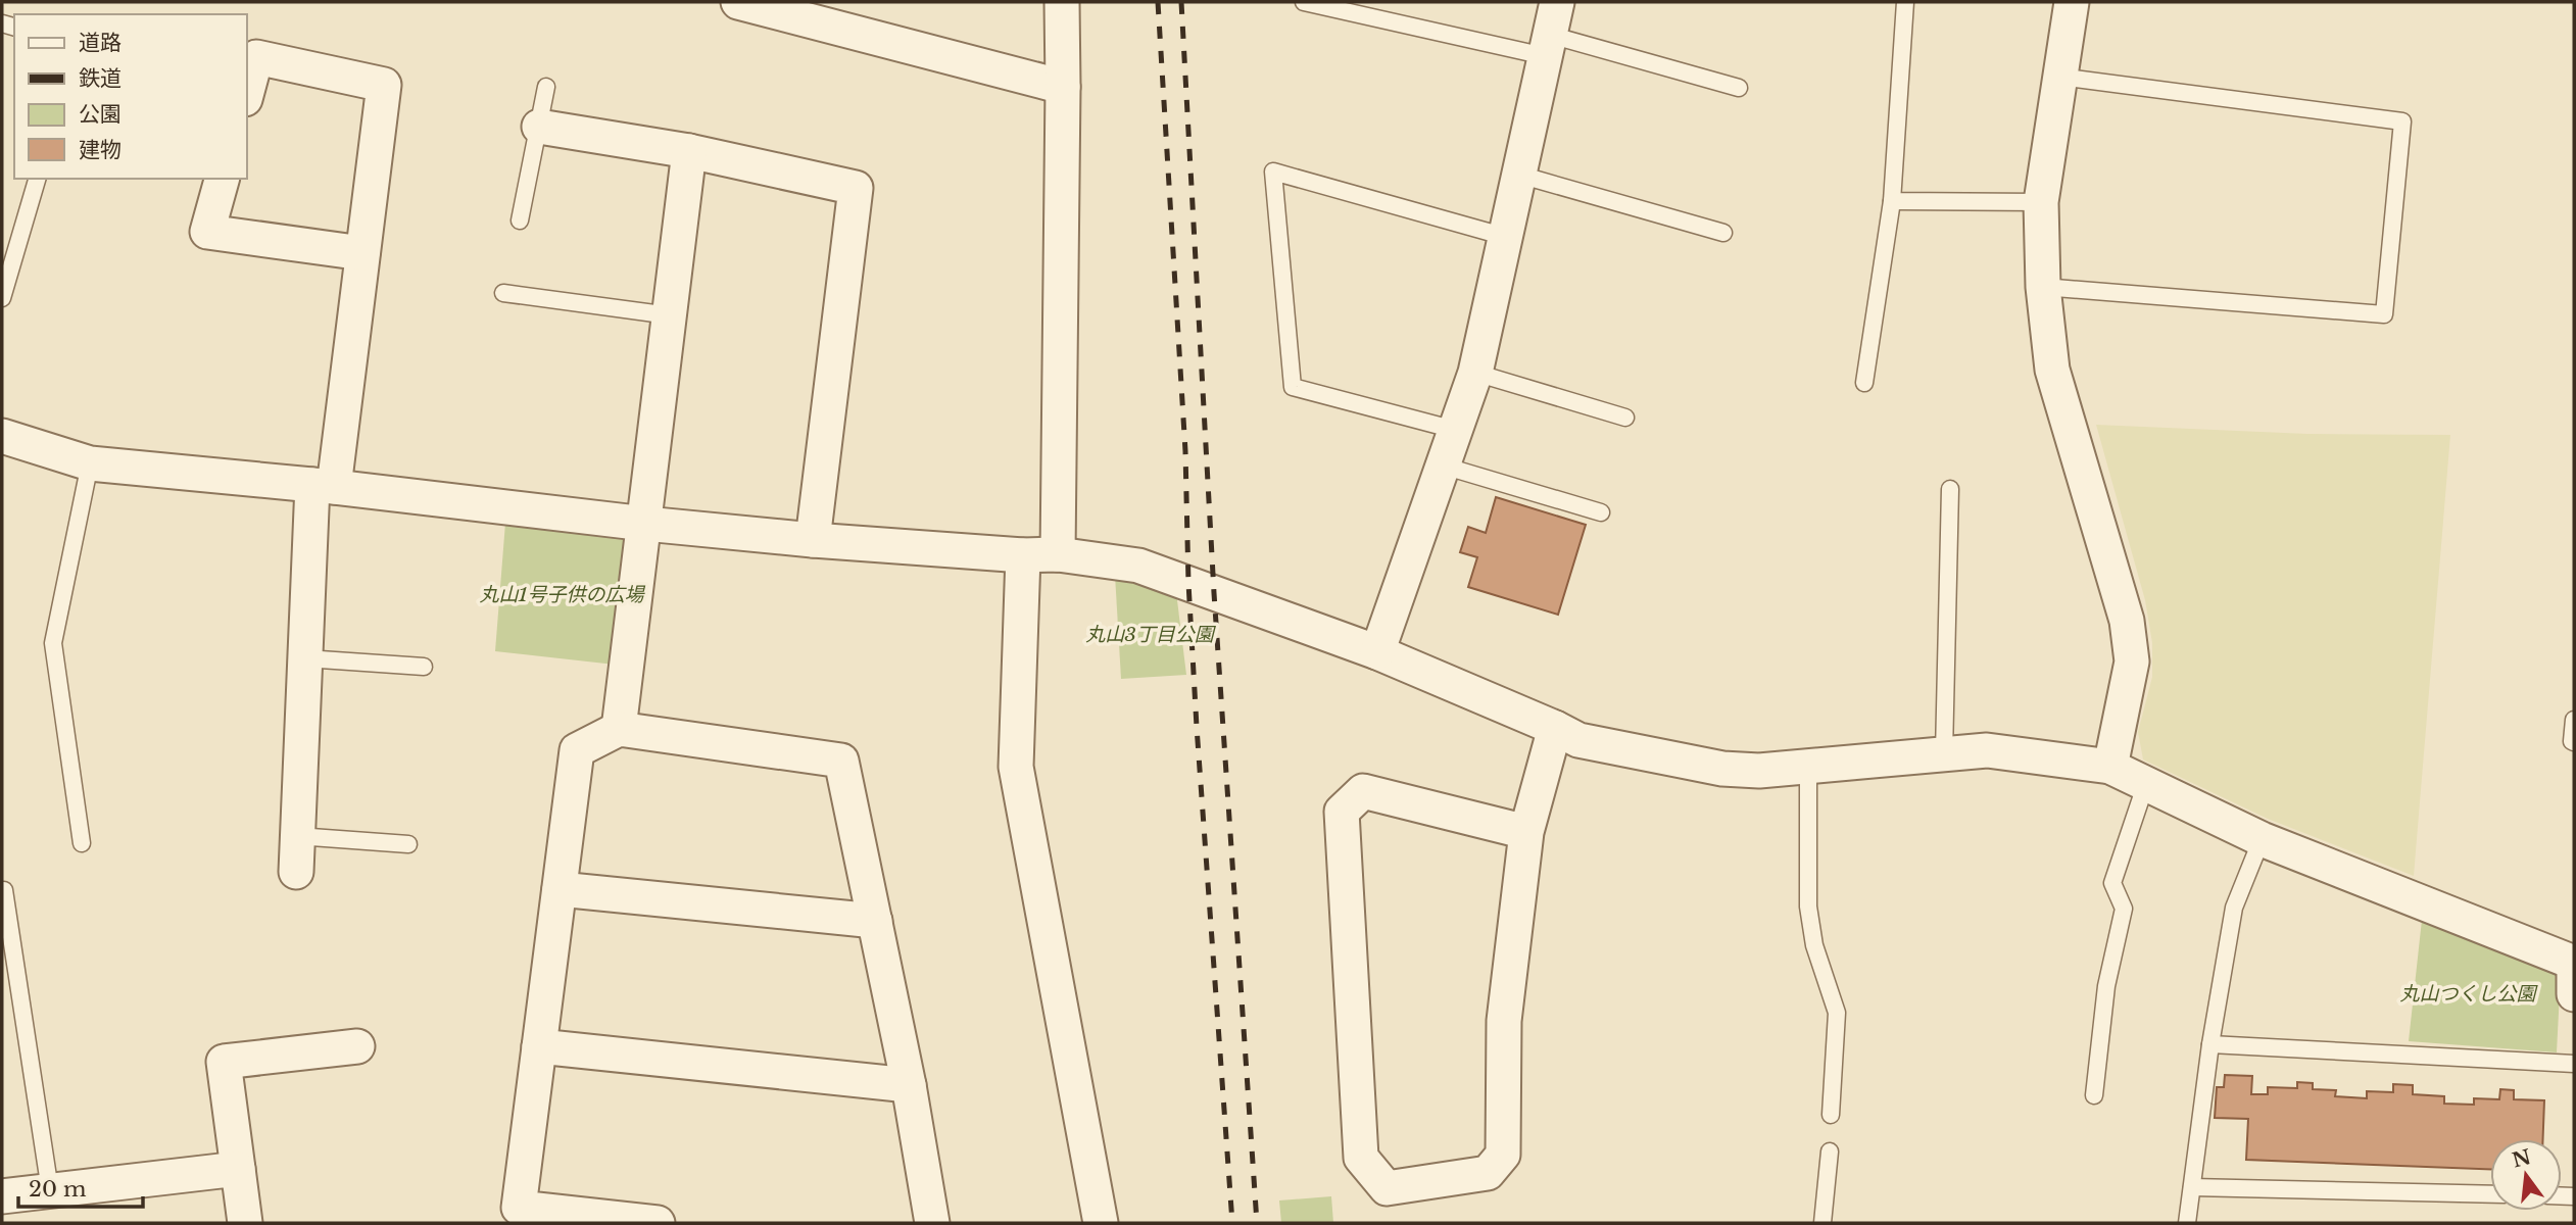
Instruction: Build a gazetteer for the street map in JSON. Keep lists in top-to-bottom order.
{
  "parks": ["丸山1号子供の広場", "丸山3丁目公園", "丸山つくし公園"],
  "legend": [
    "道路",
    "鉄道",
    "公園",
    "建物"
  ],
  "scale_bar": "20 m",
  "north": "top"
}
